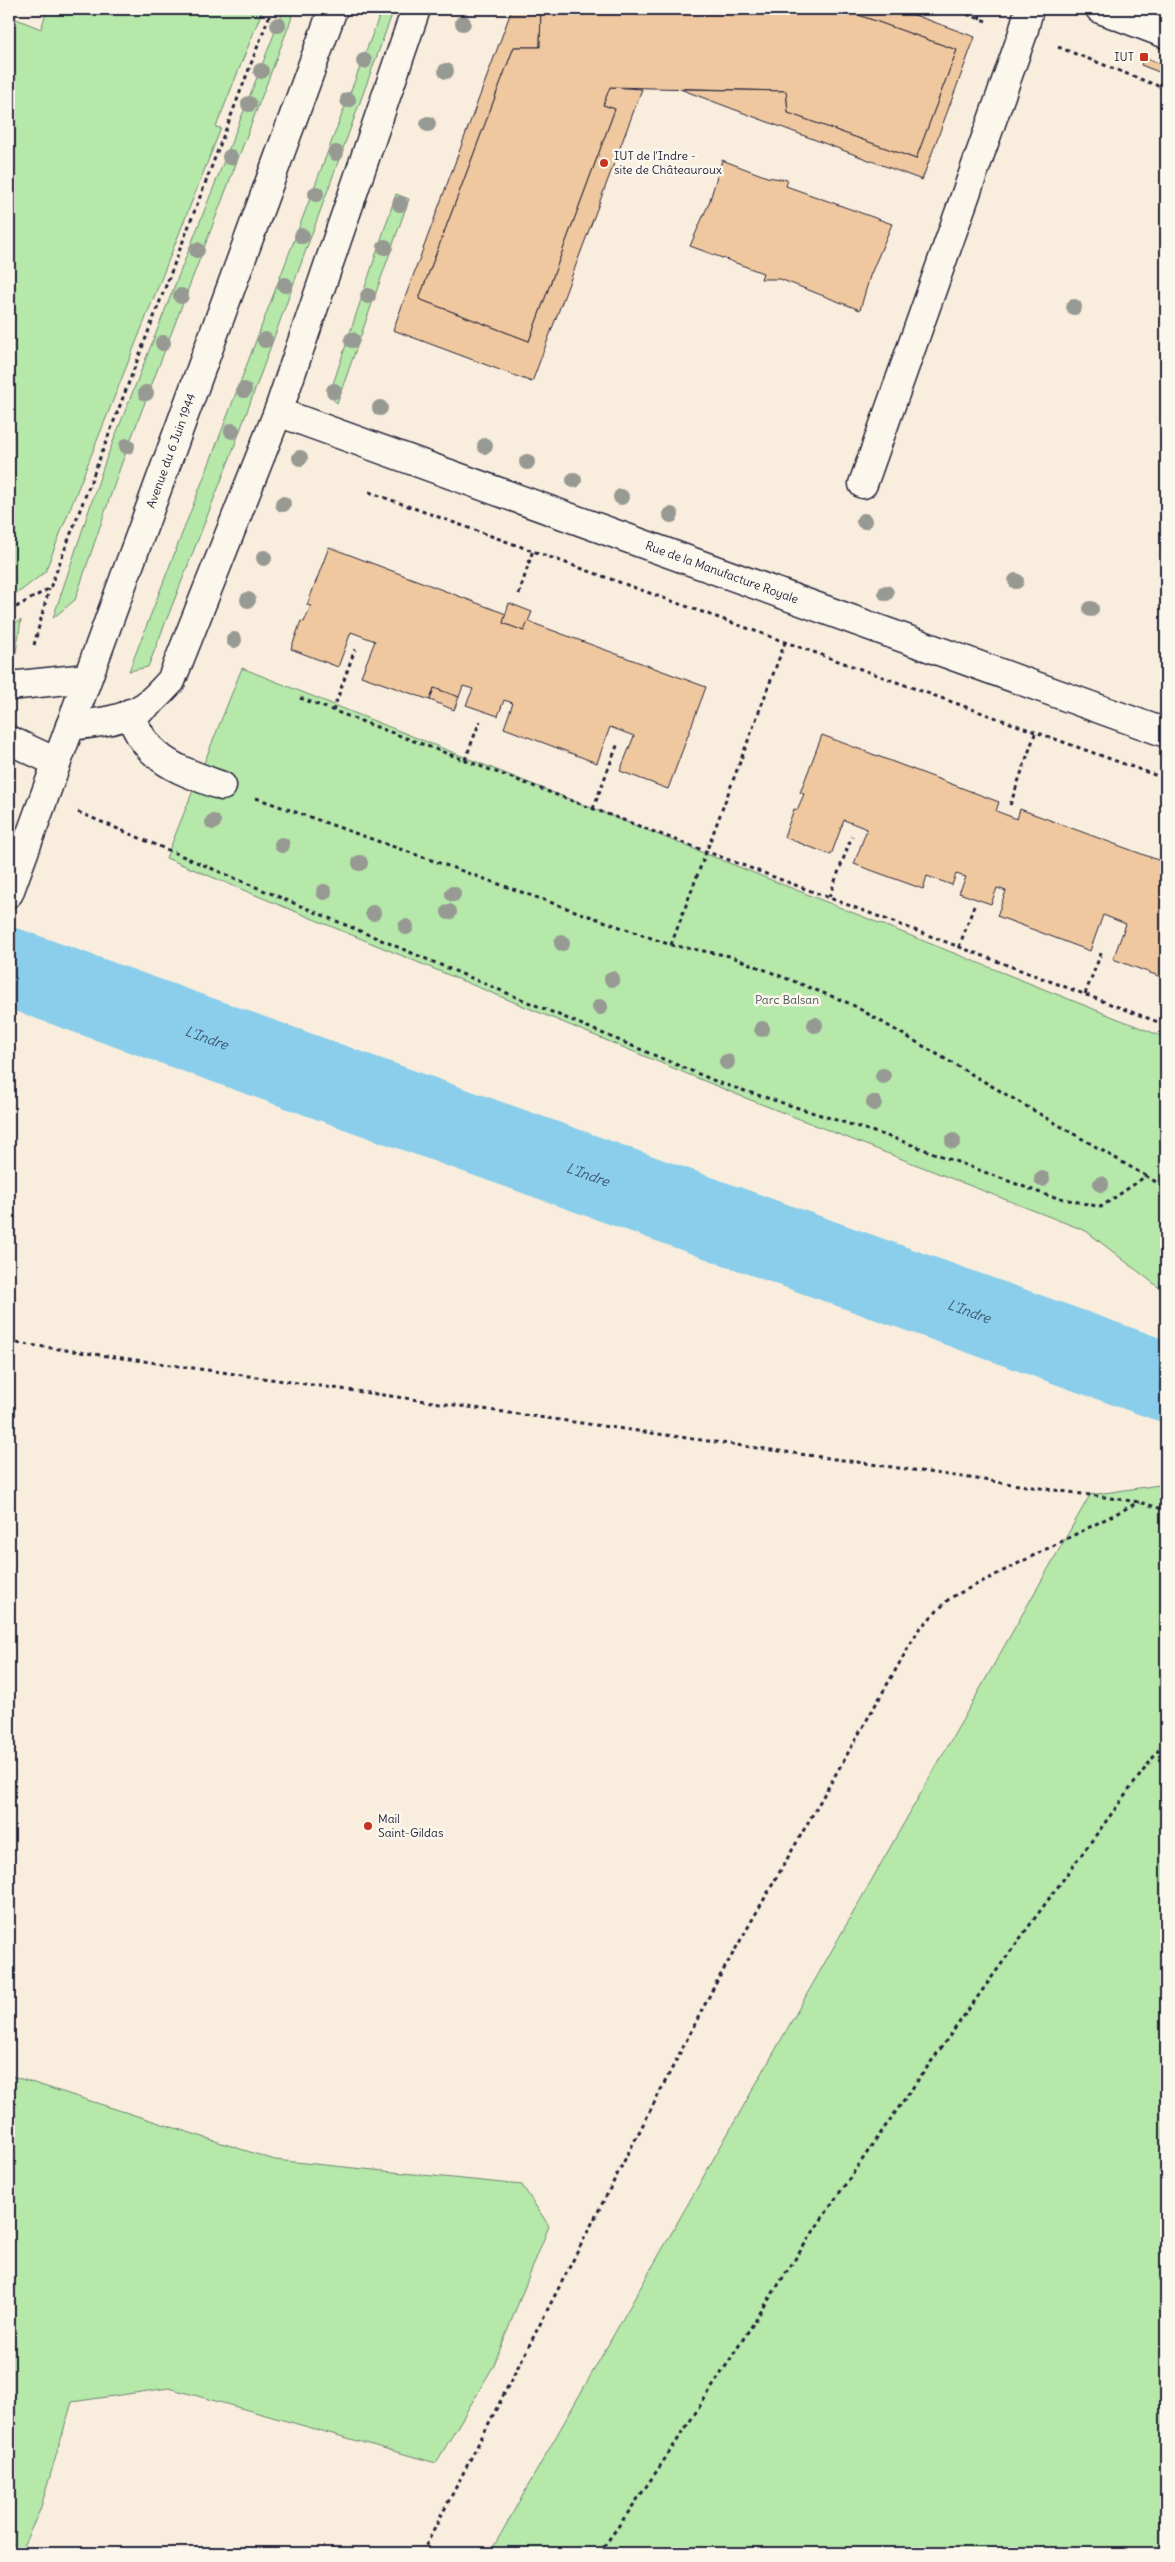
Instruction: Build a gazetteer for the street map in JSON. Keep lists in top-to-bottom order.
{
  "streets": {
    "street": ["Avenue du 6 Juin 1944", "Rue de la Manufacture Royale"]
  },
  "water": ["L'Indre"],
  "parks": ["Parc Balsan"],
  "places": {
    "transit": ["IUT"],
    "other": ["IUT de l'Indre - site de Châteauroux", "Mail Saint-Gildas"]
  }
}
